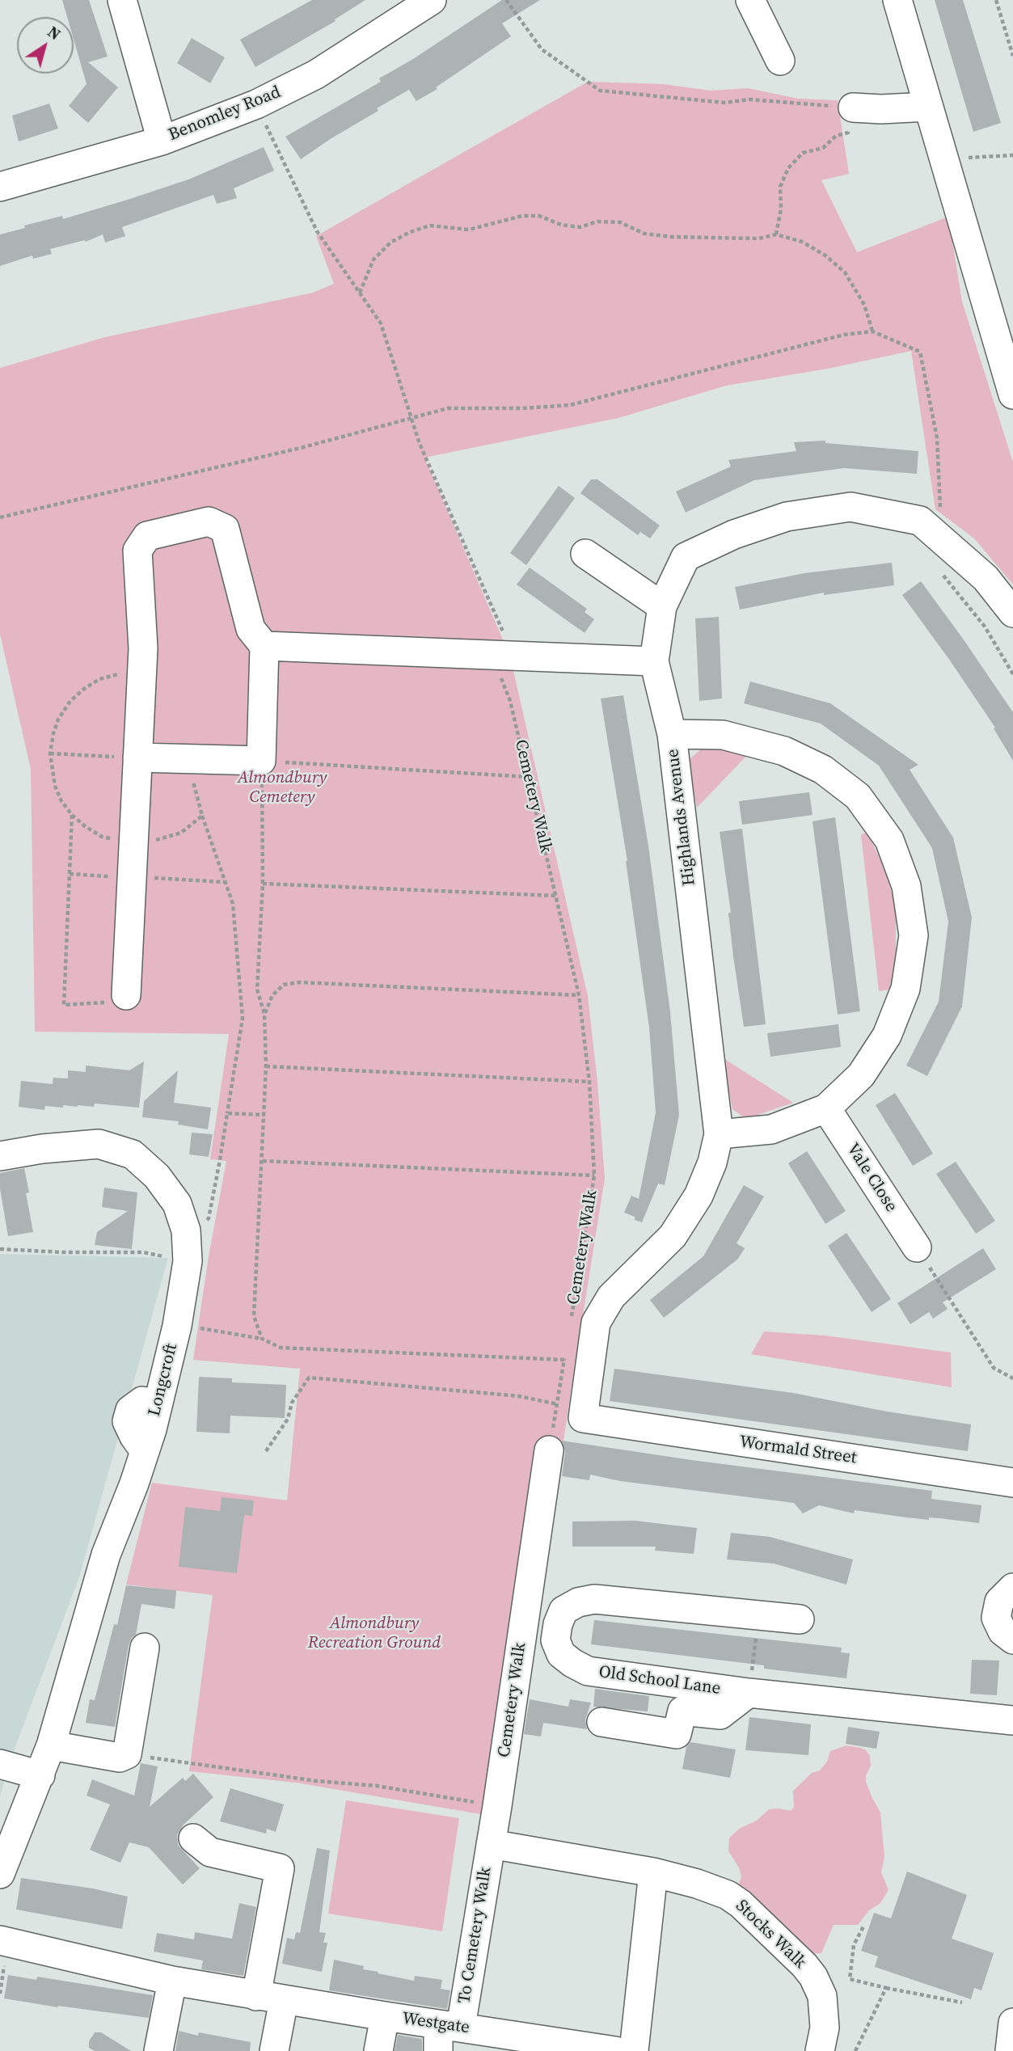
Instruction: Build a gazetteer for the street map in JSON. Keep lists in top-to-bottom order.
{
  "streets": {
    "street": [
      "Benomley Road",
      "Cemetery Walk",
      "Highlands Avenue",
      "Vale Close",
      "Longcroft",
      "Wormald Street",
      "Old School Lane",
      "Stocks Walk",
      "To Cemetery Walk",
      "Westgate"
    ]
  },
  "crossings": [
    ["Benomley Road", "Cemetery Walk"],
    ["Cemetery Walk", "Stocks Walk"],
    ["Cemetery Walk", "To Cemetery Walk"],
    ["Highlands Avenue", "Wormald Street"],
    ["Stocks Walk", "To Cemetery Walk"],
    ["To Cemetery Walk", "Westgate"]
  ],
  "parks": ["Almondbury Cemetery", "Almondbury Recreation Ground"],
  "north": "top right"
}
